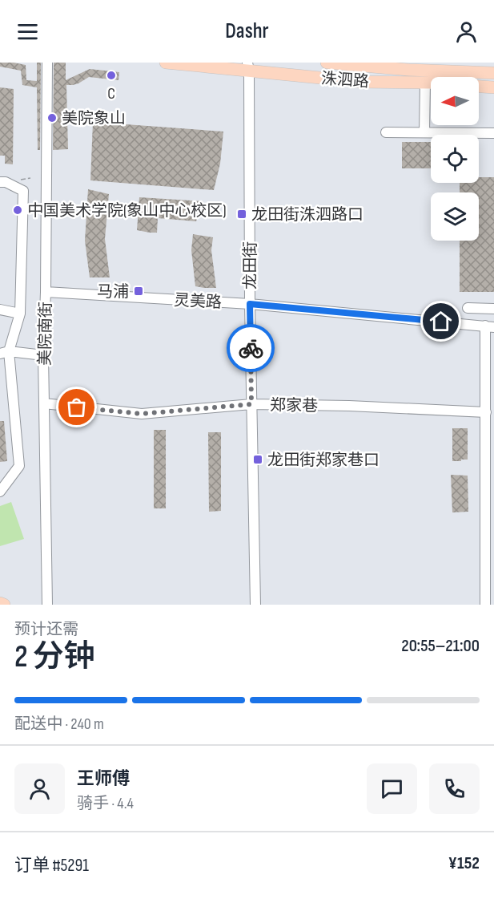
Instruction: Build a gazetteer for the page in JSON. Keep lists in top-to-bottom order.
{
  "streets": {
    "main road": ["洙泗路"],
    "street": [
      "龙田街",
      "灵美路",
      "美院南街",
      "郑家巷"
    ]
  },
  "crossings": [
    ["洙泗路", "龙田街"],
    ["龙田街", "灵美路"],
    ["龙田街", "郑家巷"],
    ["灵美路", "美院南街"],
    ["美院南街", "郑家巷"]
  ],
  "places": {
    "other": ["C", "美院象山", "中国美术学院(象山中心校区)"],
    "transit": ["龙田街洙泗路口", "马浦", "龙田街郑家巷口"]
  },
  "north": "left",
  "page": {
    "header": "Dashr",
    "heading": ["2 分钟", "预计还需", "20:55–21:00"],
    "panel": [
      "王师傅",
      "骑手 · 4.4",
      "订单 #5291",
      "¥152"
    ],
    "bar": "配送中 · 240 m"
  }
}
